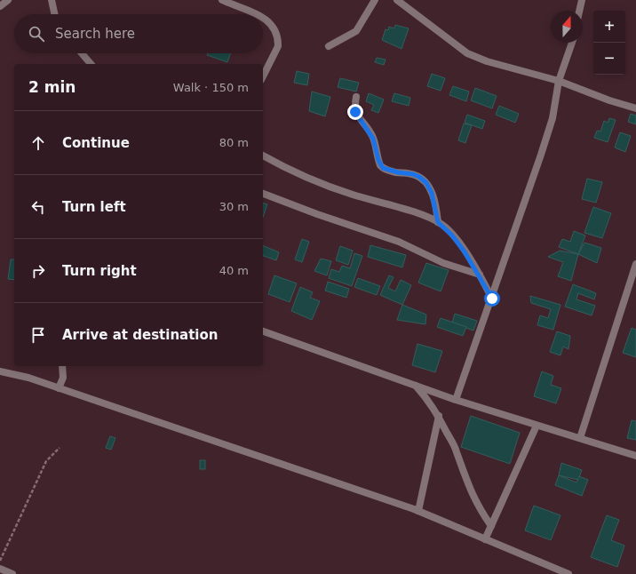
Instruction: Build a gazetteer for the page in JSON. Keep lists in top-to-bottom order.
{
  "north": "top",
  "page": {
    "map_buttons": ["+", "−"],
    "search": "Search here",
    "heading": ["2 min", "Walk · 150 m"],
    "list": [
      ["Continue", "80 m"],
      ["Turn left", "30 m"],
      ["Turn right", "40 m"],
      "Arrive at destination"
    ]
  }
}
